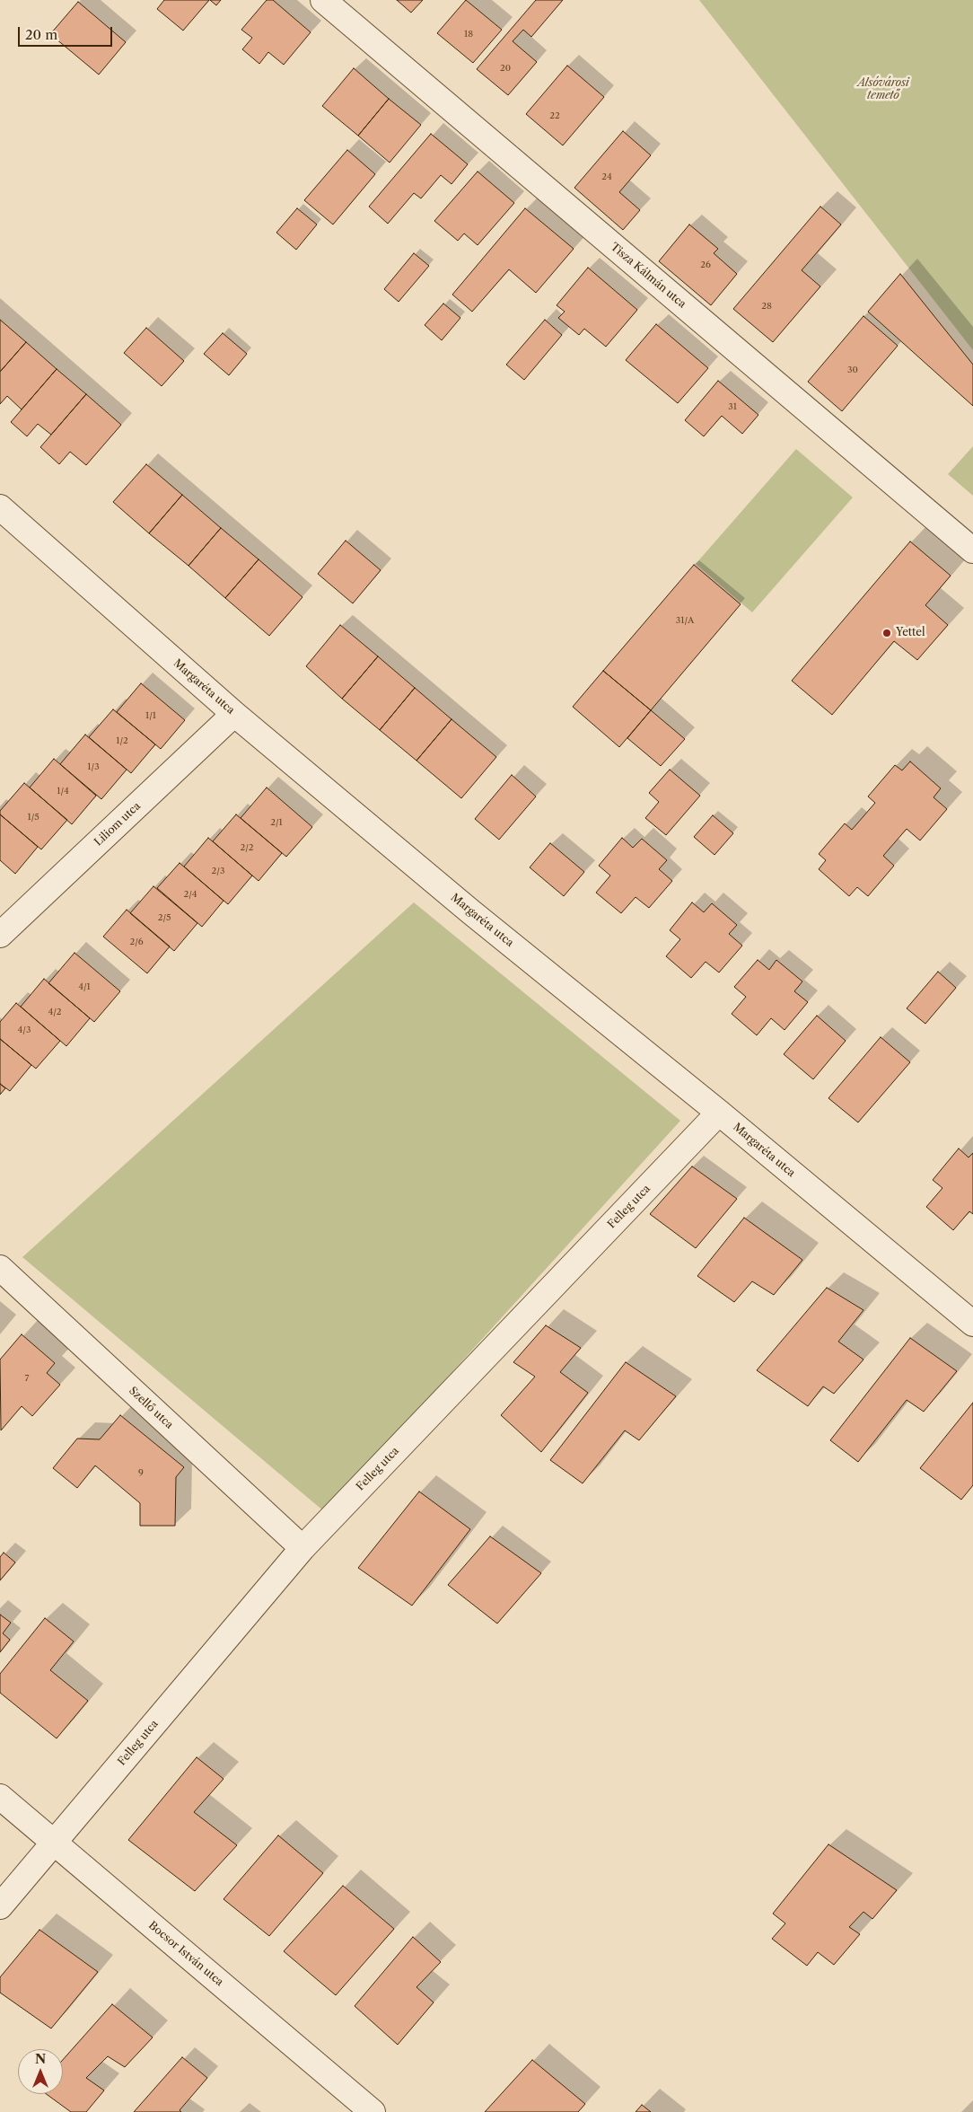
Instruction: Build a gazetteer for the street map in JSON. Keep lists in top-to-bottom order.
{
  "streets": {
    "street": [
      "Tisza Kálmán utca",
      "Margaréta utca",
      "Liliom utca",
      "Felleg utca",
      "Szellő utca",
      "Bocsor István utca"
    ]
  },
  "crossings": [
    ["Margaréta utca", "Liliom utca"],
    ["Margaréta utca", "Felleg utca"],
    ["Felleg utca", "Szellő utca"],
    ["Felleg utca", "Bocsor István utca"]
  ],
  "parks": ["Alsóvárosi temető"],
  "places": ["Yettel"],
  "house_numbers": [
    "18",
    "20",
    "22",
    "24",
    "26",
    "28",
    "30",
    "31",
    "31/A",
    "1/1",
    "1/2",
    "1/3",
    "1/4",
    "1/5",
    "2/1",
    "2/2",
    "2/3",
    "2/4",
    "2/5",
    "2/6",
    "4/1",
    "4/2",
    "4/3",
    "7",
    "9"
  ],
  "scale_bar": "20 m",
  "north": "top"
}
